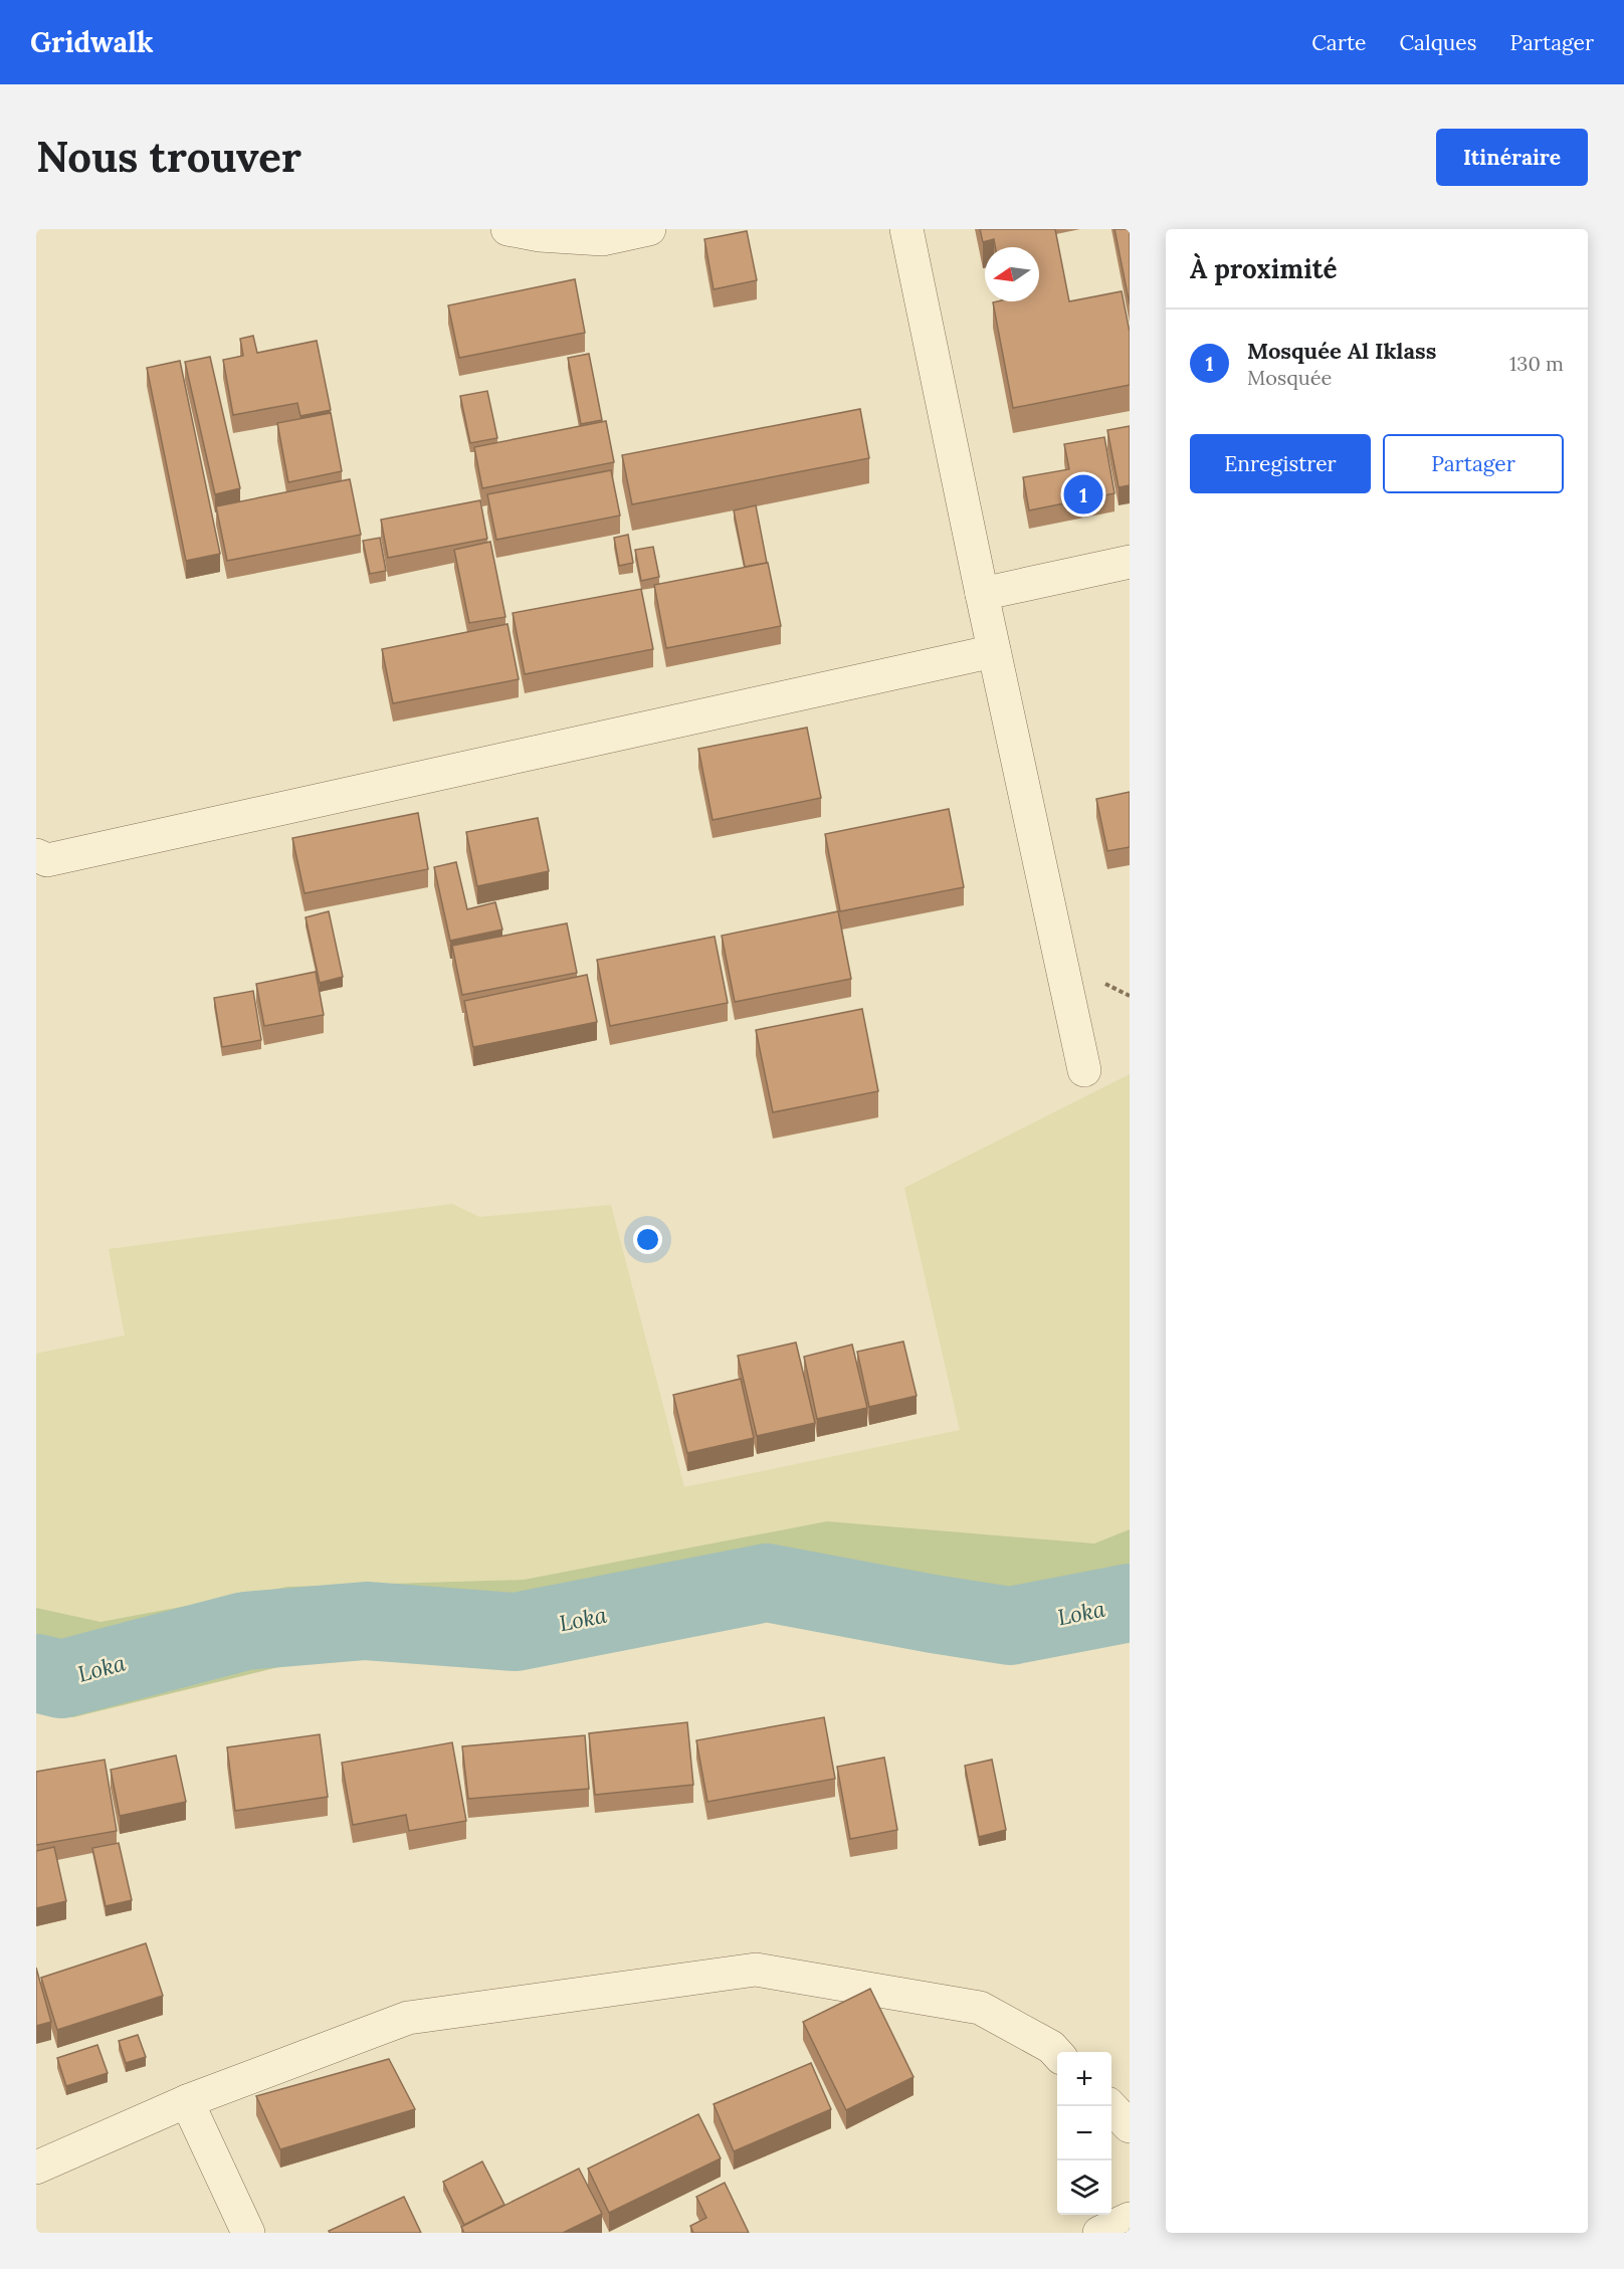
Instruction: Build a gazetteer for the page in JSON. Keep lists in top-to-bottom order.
{
  "water": ["Loka"],
  "north": "left",
  "page": {
    "header": "Gridwalk",
    "nav": ["Carte", "Calques", "Partager"],
    "buttons": [
      "Itinéraire",
      ["Enregistrer", "Partager"]
    ],
    "title": "Nous trouver",
    "heading": "À proximité",
    "list": [
      {
        "mark": "1",
        "name": "Mosquée Al Iklass",
        "note": "Mosquée",
        "value": "130 m"
      }
    ],
    "pins": "1",
    "map_buttons": ["+", "−"]
  }
}
